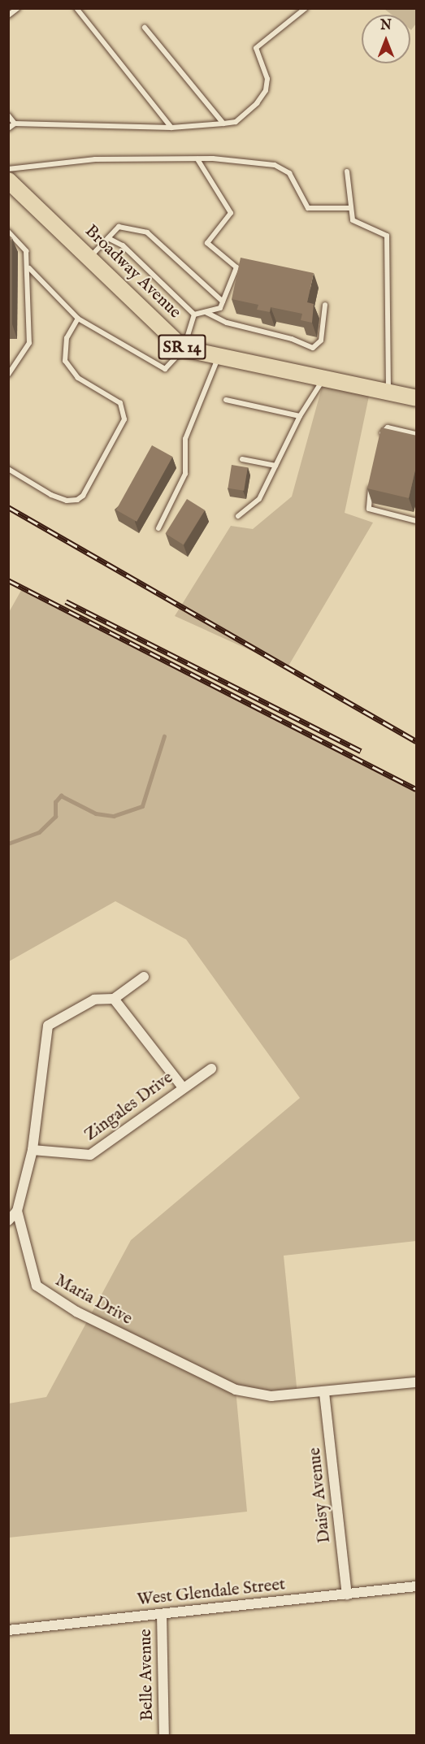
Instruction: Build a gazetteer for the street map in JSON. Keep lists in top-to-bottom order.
{
  "streets": {
    "main road": ["Broadway Avenue", "SR 14"],
    "street": [
      "Zingales Drive",
      "Maria Drive",
      "Daisy Avenue",
      "West Glendale Street",
      "Belle Avenue"
    ]
  },
  "crossings": [
    ["Broadway Avenue", "SR 14"],
    ["Zingales Drive", "Maria Drive"],
    ["Maria Drive", "Daisy Avenue"],
    ["Daisy Avenue", "West Glendale Street"],
    ["West Glendale Street", "Belle Avenue"]
  ],
  "north": "top"
}
